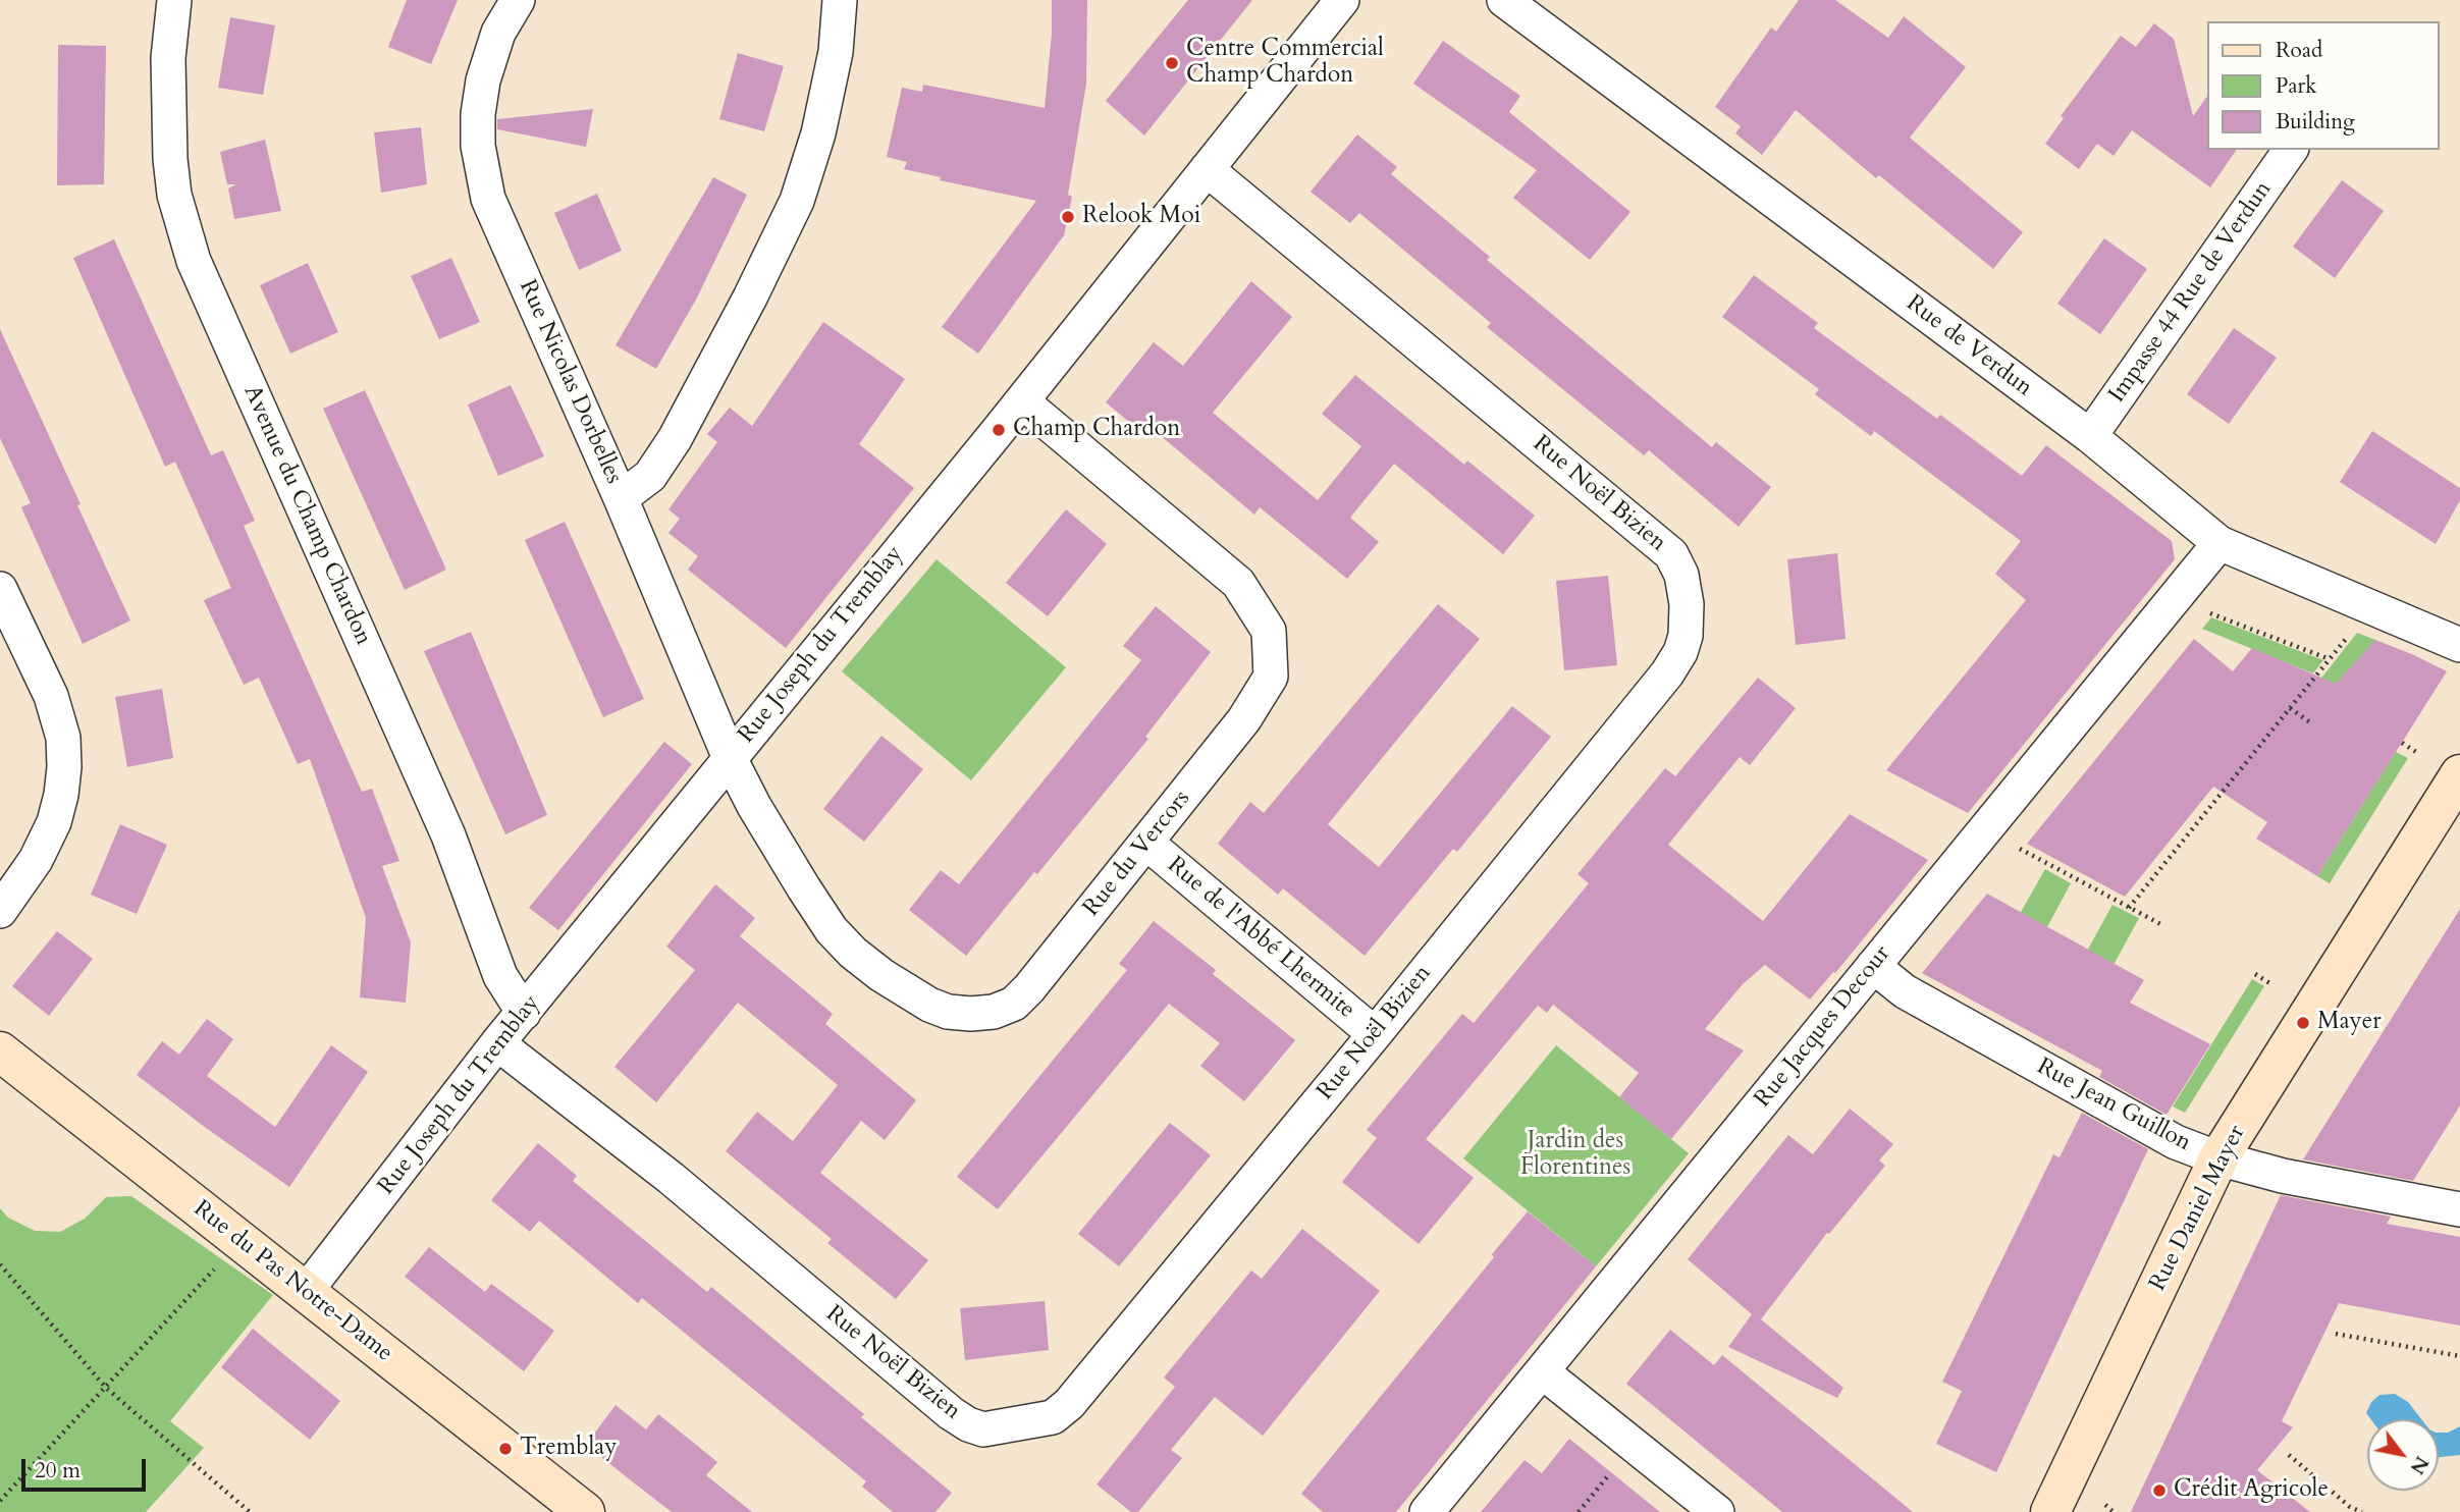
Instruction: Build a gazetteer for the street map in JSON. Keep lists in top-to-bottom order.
{
  "streets": {
    "main road": ["Rue Daniel Mayer", "Rue du Pas Notre-Dame"],
    "street": [
      "Impasse 44 Rue de Verdun",
      "Rue de Verdun",
      "Rue Nicolas Dorbelles",
      "Rue Noël Bizien",
      "Avenue du Champ Chardon",
      "Rue Joseph du Tremblay",
      "Rue du Vercors",
      "Rue de l'Abbé Lhermite",
      "Rue Jacques Decour",
      "Rue Jean Guillon"
    ]
  },
  "crossings": [
    ["Impasse 44 Rue de Verdun", "Rue de Verdun"],
    ["Rue de Verdun", "Rue Jacques Decour"],
    ["Rue Nicolas Dorbelles", "Rue Joseph du Tremblay"],
    ["Rue Nicolas Dorbelles", "Rue du Vercors"],
    ["Rue Noël Bizien", "Rue Joseph du Tremblay"],
    ["Rue Noël Bizien", "Rue de l'Abbé Lhermite"],
    ["Avenue du Champ Chardon", "Rue Joseph du Tremblay"],
    ["Rue Joseph du Tremblay", "Rue du Vercors"],
    ["Rue Joseph du Tremblay", "Rue du Pas Notre-Dame"],
    ["Rue du Vercors", "Rue de l'Abbé Lhermite"],
    ["Rue Jacques Decour", "Rue Jean Guillon"],
    ["Rue Jean Guillon", "Rue Daniel Mayer"]
  ],
  "parks": ["Jardin des Florentines"],
  "places": [
    "Centre Commercial Champ Chardon",
    "Relook Moi",
    "Champ Chardon",
    "Mayer",
    "Tremblay",
    "Crédit Agricole"
  ],
  "legend": ["Road", "Park", "Building"],
  "scale_bar": "20 m",
  "north": "bottom right"
}
